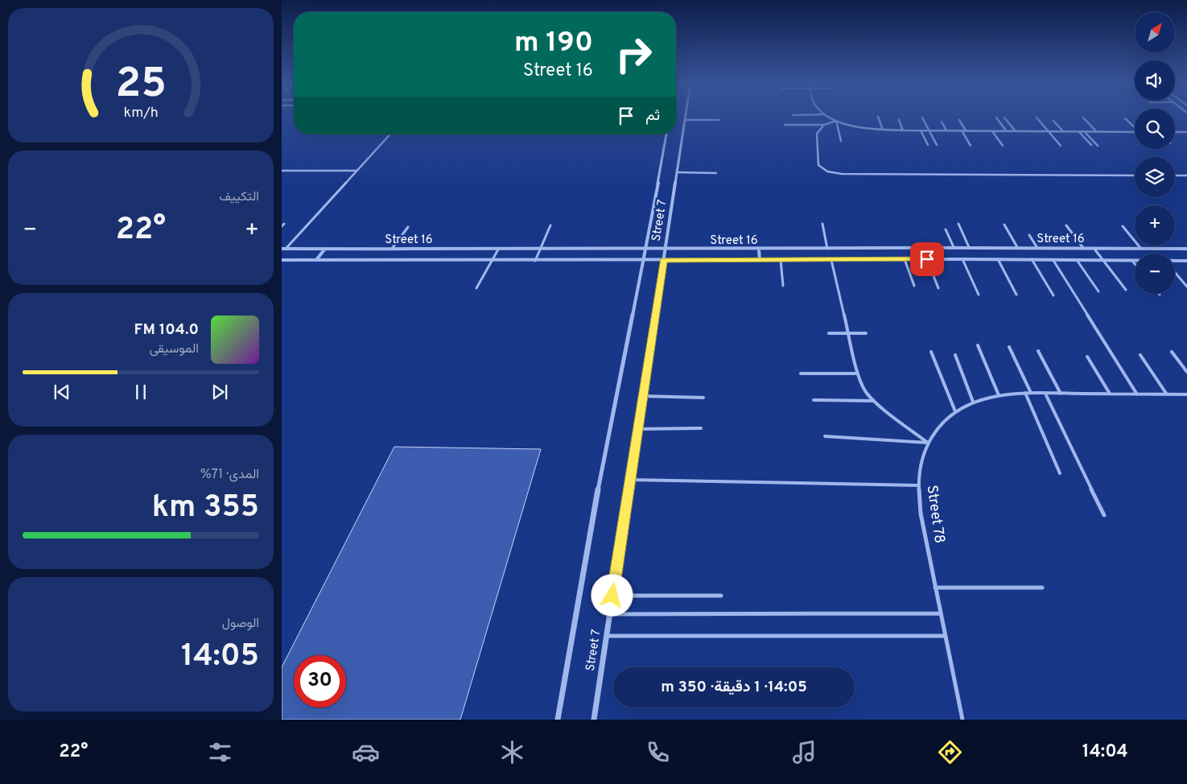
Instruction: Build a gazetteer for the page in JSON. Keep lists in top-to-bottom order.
{
  "streets": {
    "street": ["Street 7", "Street 16"],
    "lane": ["Street 78"]
  },
  "crossings": [
    ["Street 7", "Street 16"]
  ],
  "north": "top right",
  "page": {
    "map_buttons": ["+", "−"],
    "turn": ["190 m", "Street 16"],
    "then": "ثم",
    "tile": [
      "التكييف",
      ["المدى · 71%", "355 km"],
      ["الوصول", "14:05"]
    ],
    "heat": ["−", "22°", "+"],
    "song": ["104.0 FM", "الموسيقى"],
    "limit": "30",
    "trip": "14:05 · 1 دقيقة · 350 m",
    "tabs": ["14:04", "22°"],
    "gauge": ["25", "km/h"]
  }
}
